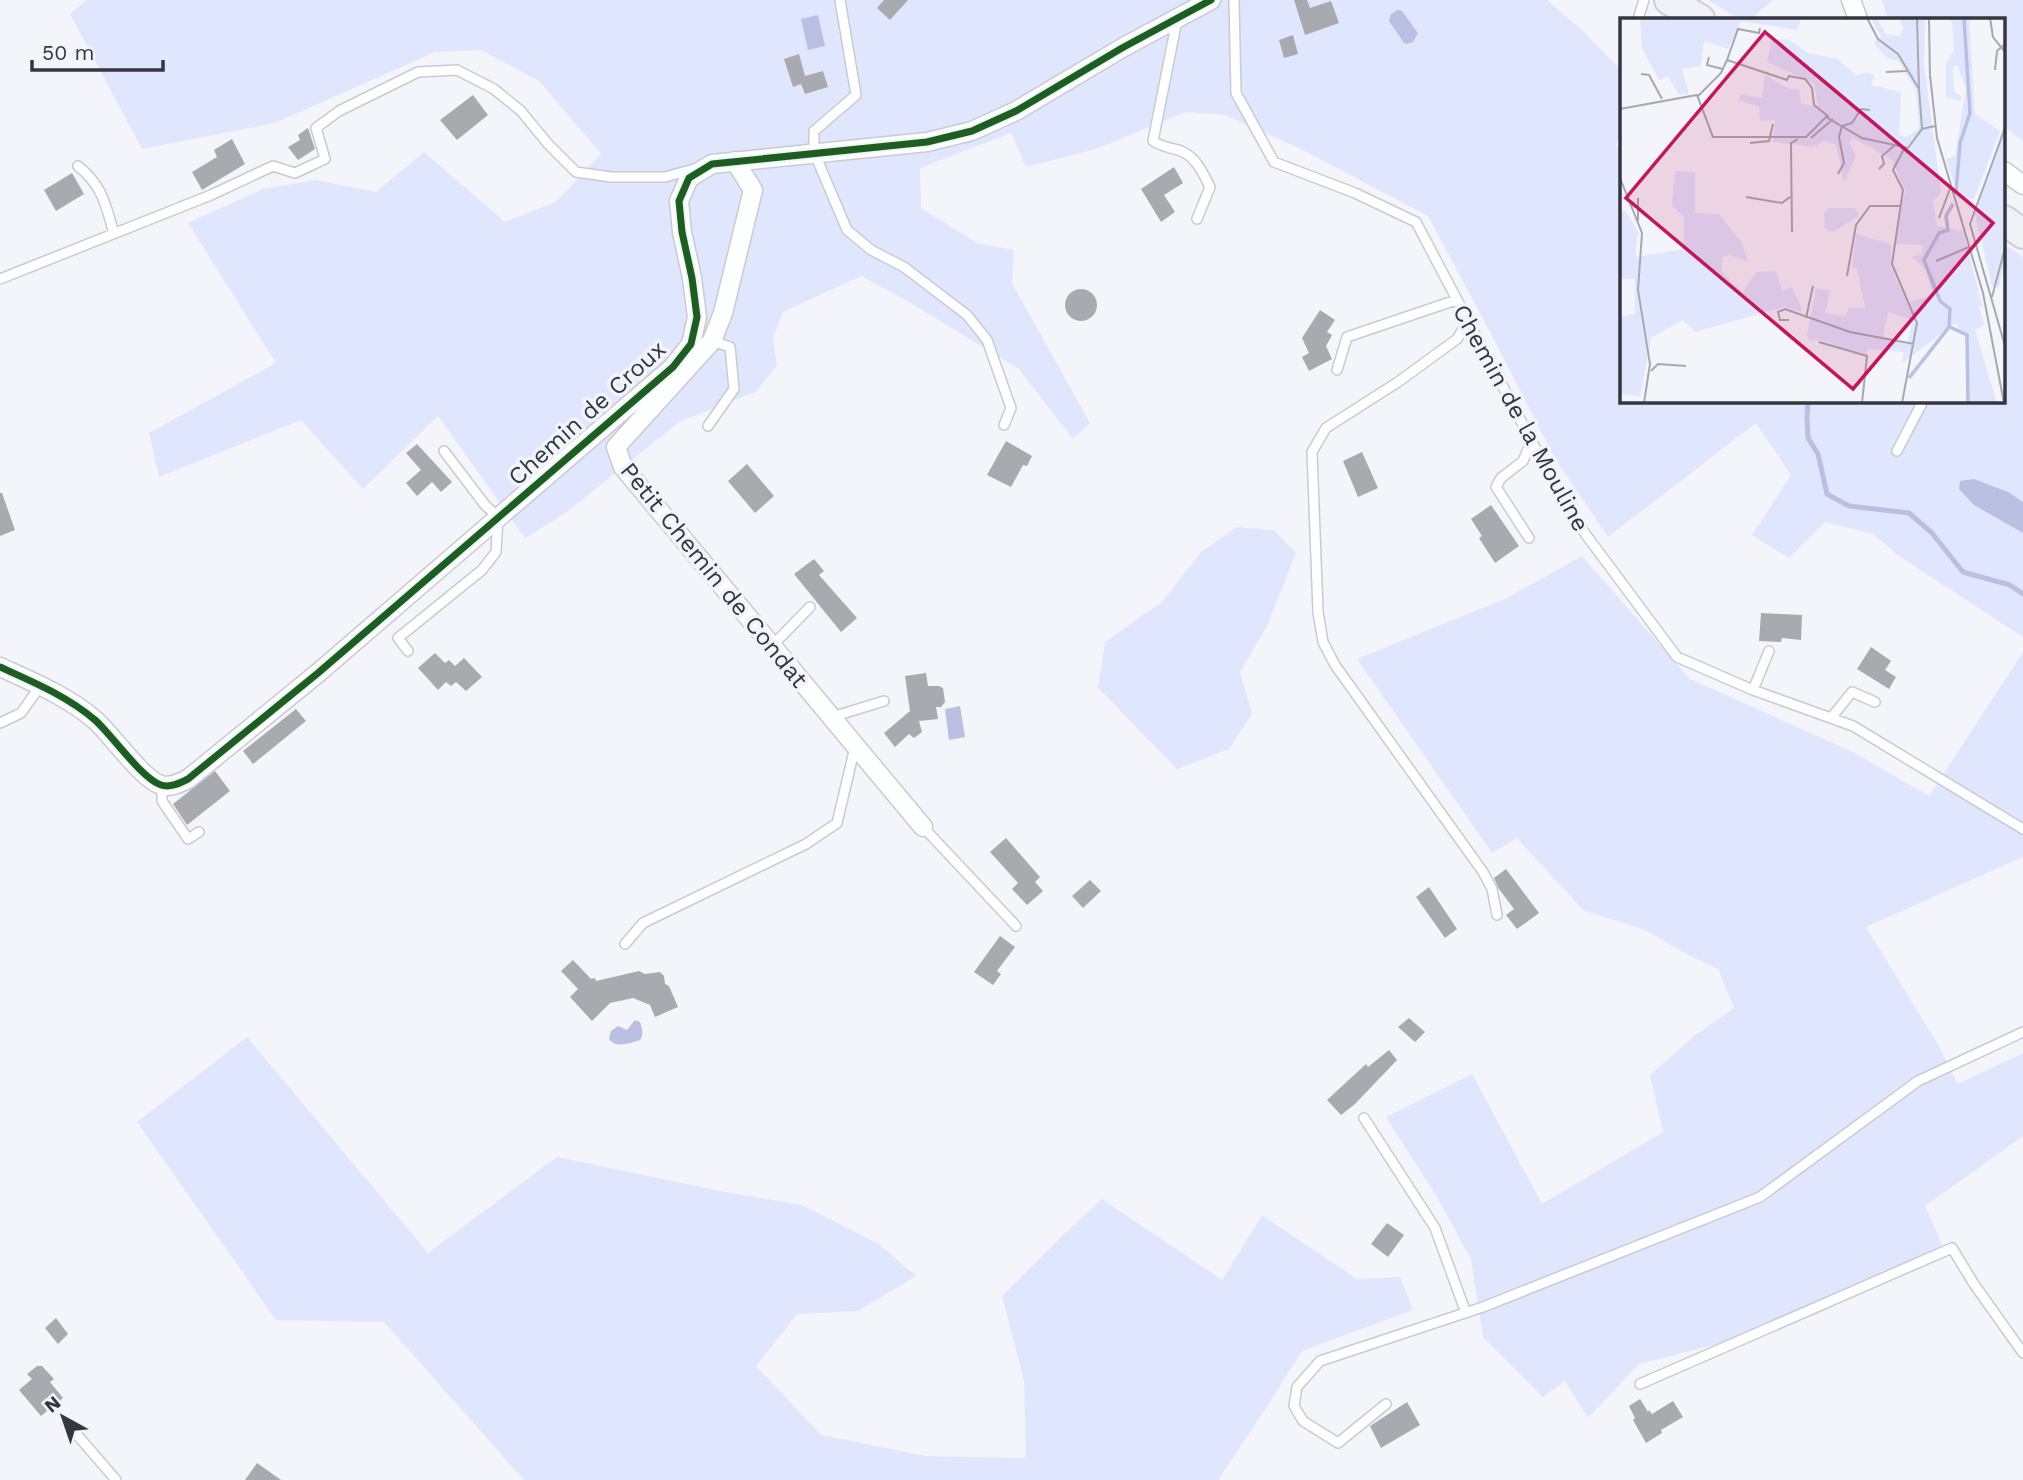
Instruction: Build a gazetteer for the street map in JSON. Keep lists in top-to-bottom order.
{
  "streets": {
    "street": ["Chemin de Croux", "Petit Chemin de Condat"],
    "lane": ["Chemin de la Mouline"]
  },
  "scale_bar": "50 m",
  "north": "top left"
}
